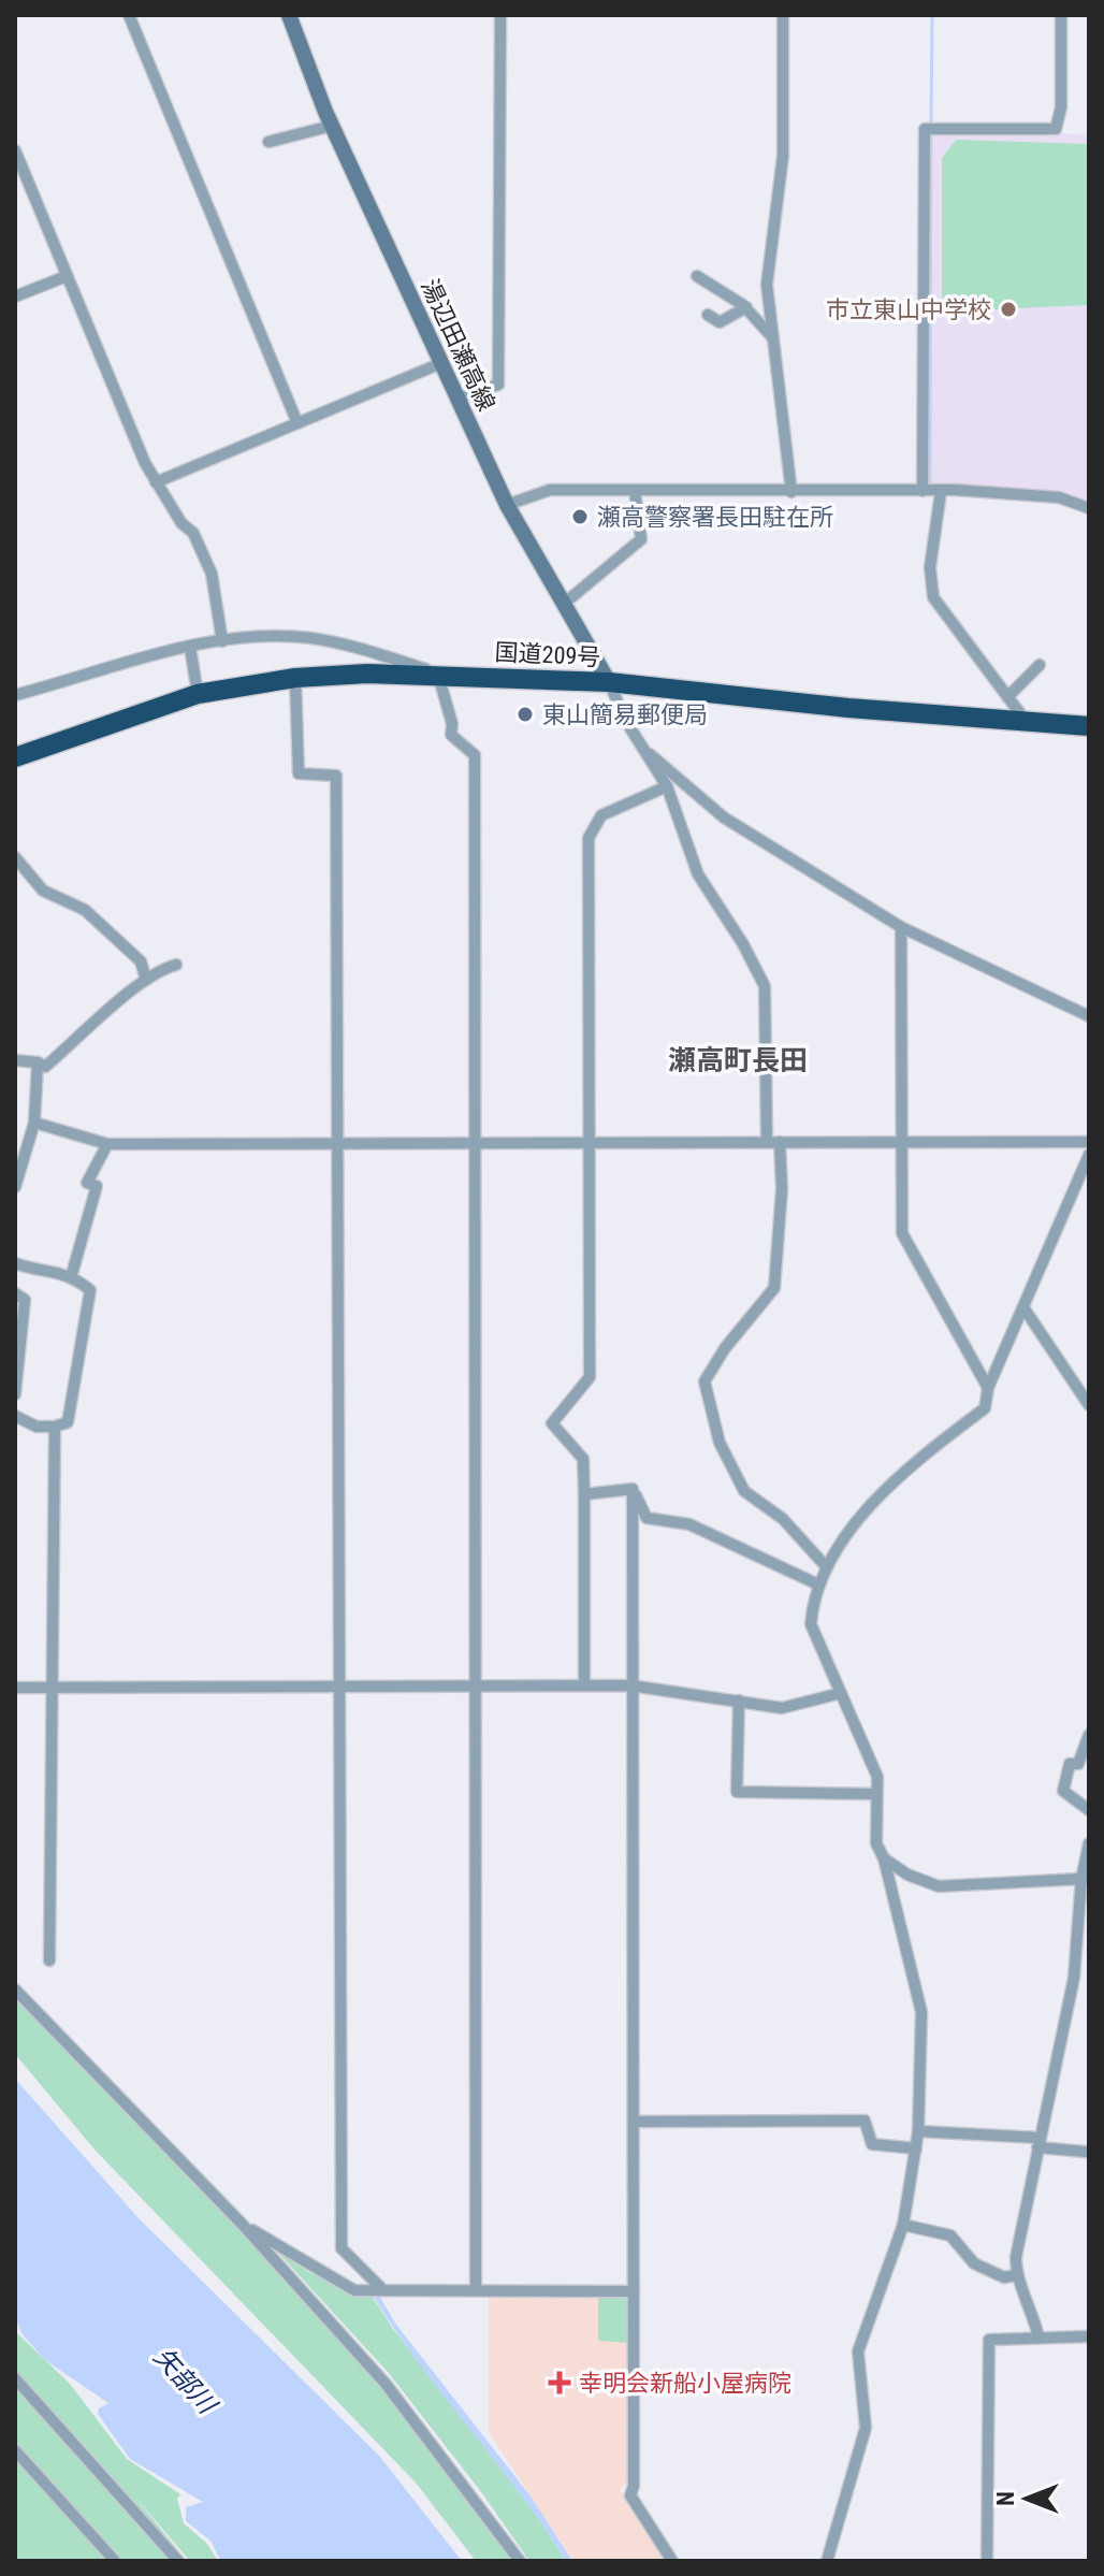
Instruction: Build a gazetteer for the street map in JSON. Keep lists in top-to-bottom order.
{
  "streets": {
    "highway": ["国道209号"],
    "main road": ["湯辺田瀬高線"]
  },
  "crossings": [
    ["湯辺田瀬高線", "国道209号"]
  ],
  "districts": ["瀬高町長田"],
  "water": ["矢部川"],
  "places": {
    "other": ["市立東山中学校", "瀬高警察署長田駐在所", "東山簡易郵便局"],
    "health": ["幸明会新船小屋病院"]
  },
  "north": "left"
}
